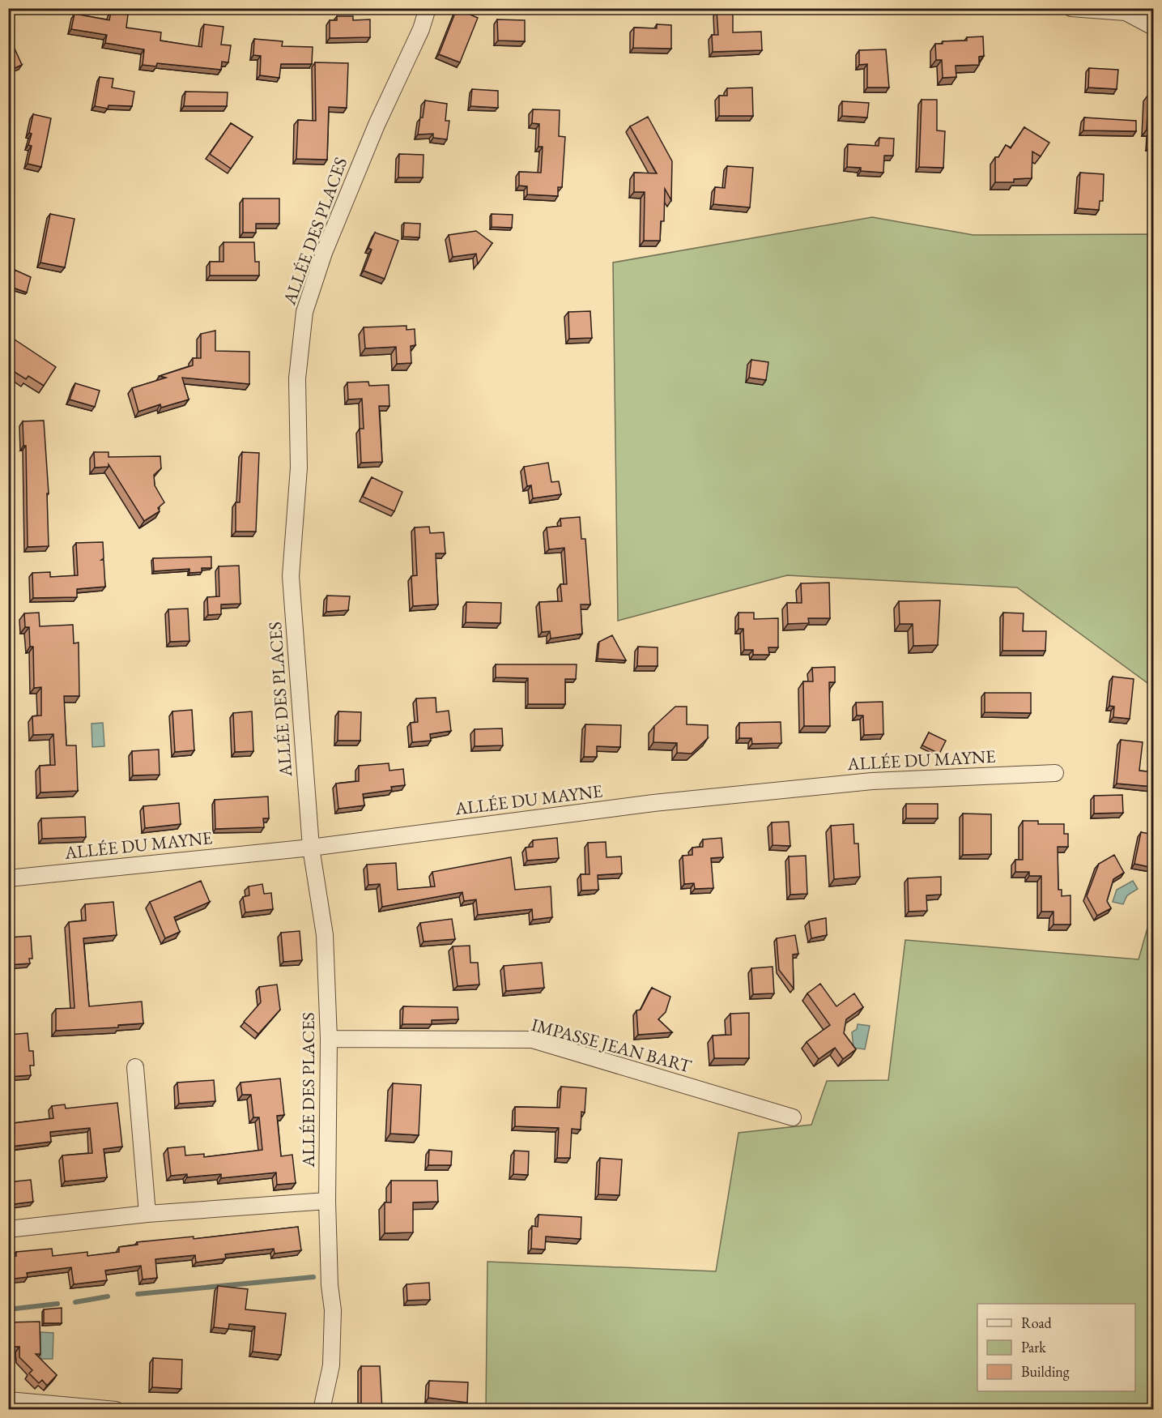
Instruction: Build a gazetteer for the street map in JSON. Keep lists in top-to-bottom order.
{
  "streets": {
    "street": ["ALLÉE DES PLACES", "ALLÉE DU MAYNE", "IMPASSE JEAN BART"]
  },
  "crossings": [
    ["ALLÉE DES PLACES", "ALLÉE DU MAYNE"],
    ["ALLÉE DES PLACES", "IMPASSE JEAN BART"]
  ],
  "legend": ["Road", "Park", "Building"]
}
